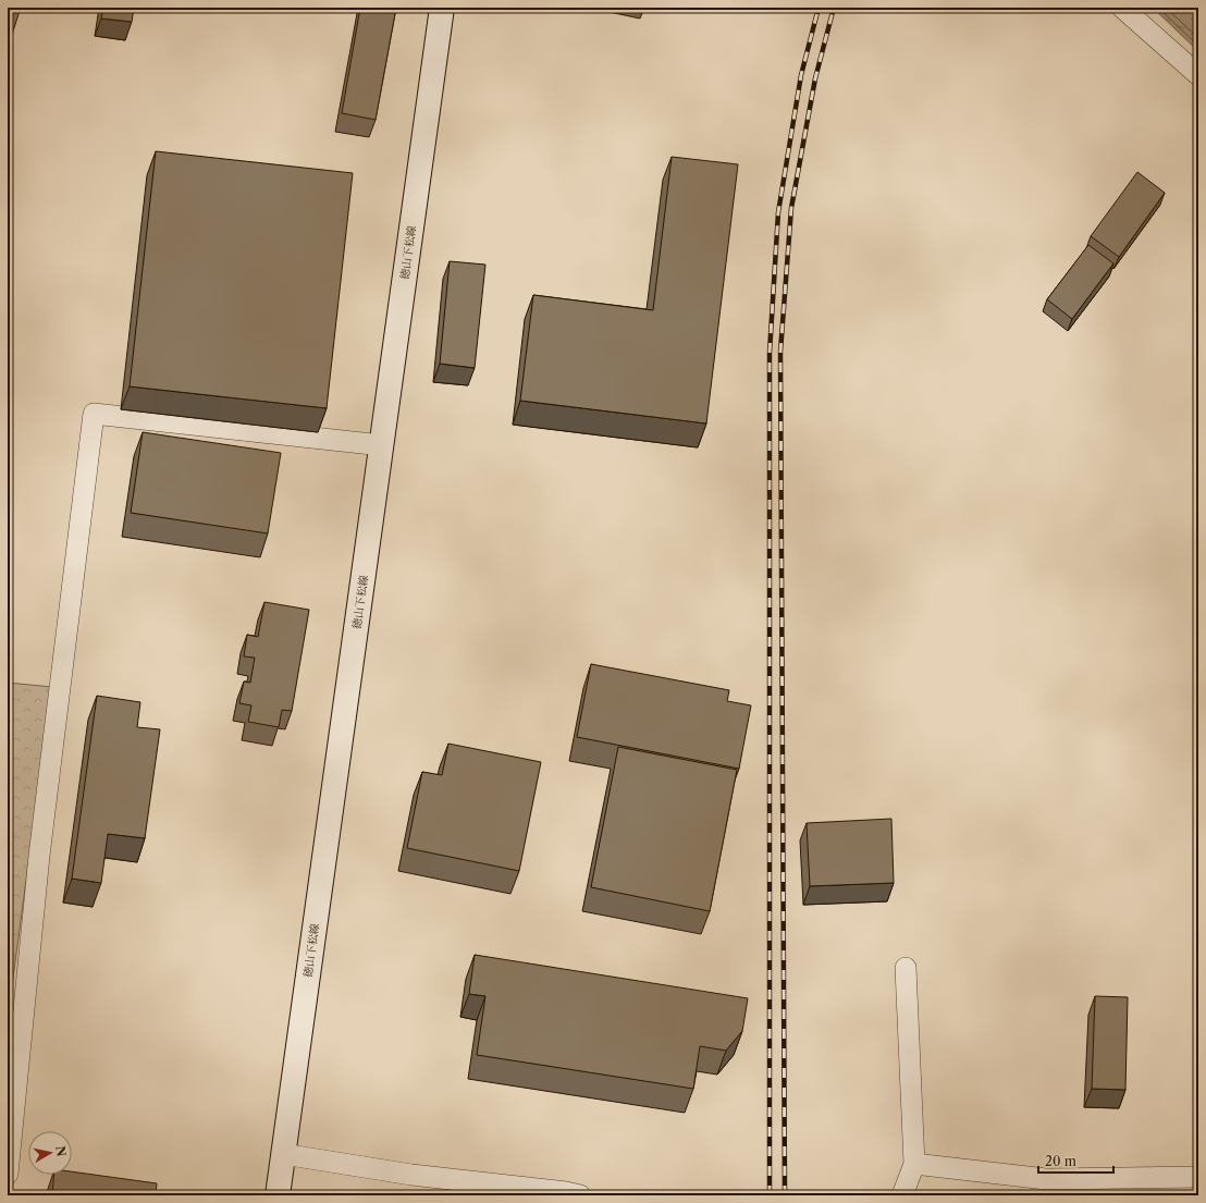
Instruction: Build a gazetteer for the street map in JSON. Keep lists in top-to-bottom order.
{
  "streets": {
    "main road": ["徳山下松線"]
  },
  "scale_bar": "20 m",
  "north": "right"
}
